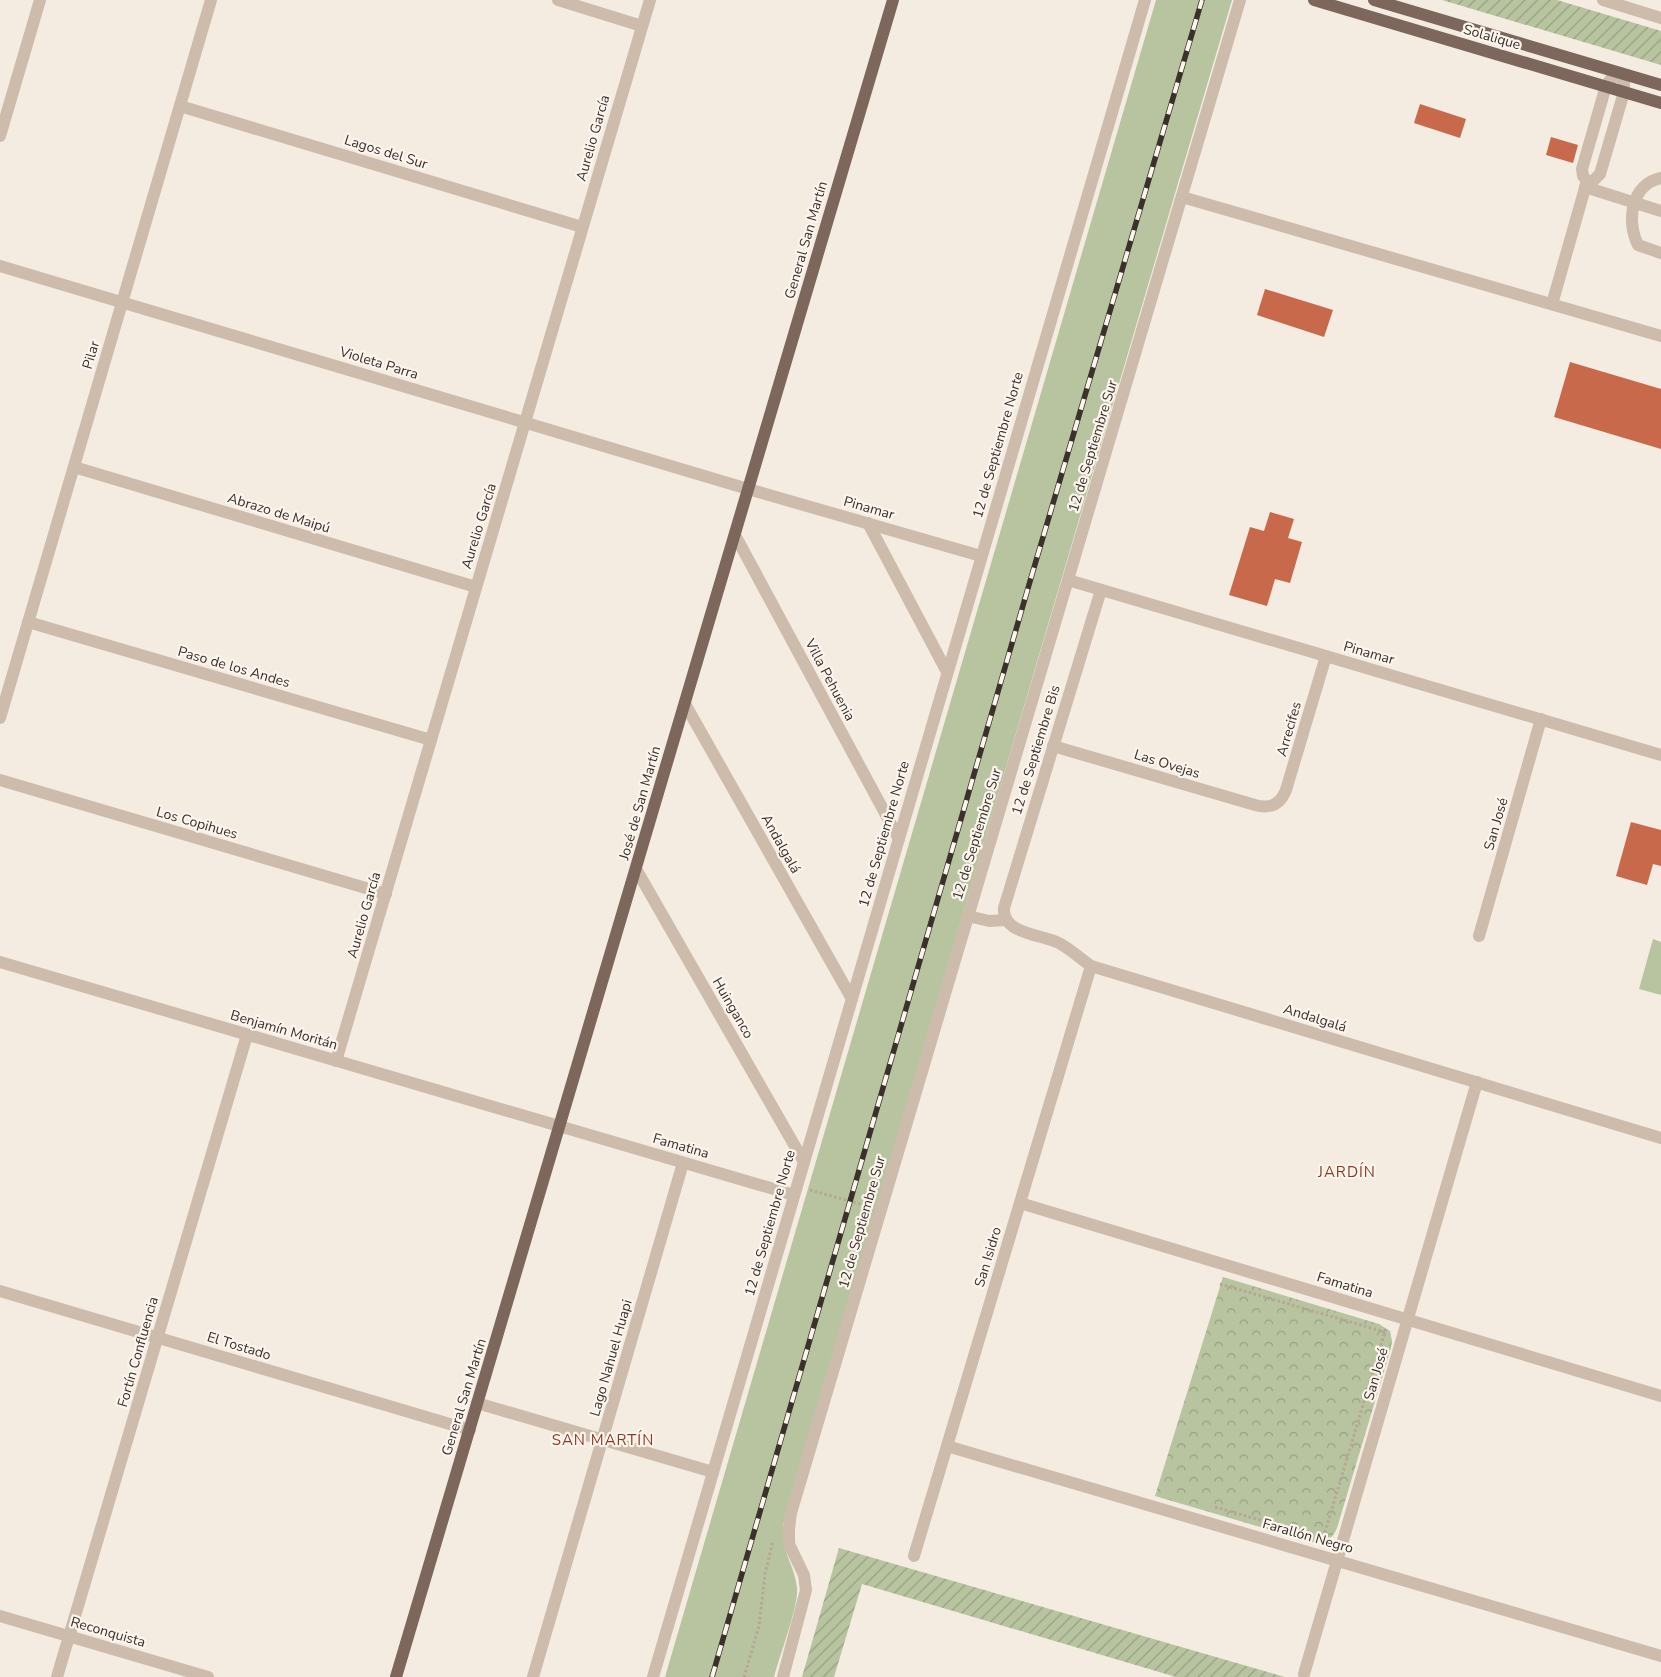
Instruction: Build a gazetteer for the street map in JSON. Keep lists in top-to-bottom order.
{
  "streets": {
    "main road": ["Solalique", "General San Martín", "José de San Martín"],
    "street": [
      "Aurelio García",
      "Lagos del Sur",
      "Pilar",
      "Violeta Parra",
      "12 de Septiembre Norte",
      "12 de Septiembre Sur",
      "Pinamar",
      "Abrazo de Maipú",
      "Paso de los Andes",
      "Villa Pehuenia",
      "Arrecifes",
      "12 de Septiembre Bis",
      "Las Ovejas",
      "Los Copihues",
      "San José",
      "Andalgalá",
      "Huinganco",
      "Benjamín Moritán",
      "Famatina",
      "San Isidro",
      "El Tostado",
      "Fortín Confluencia",
      "Lago Nahuel Huapi",
      "Farallón Negro",
      "Reconquista"
    ]
  },
  "crossings": [
    ["Aurelio García", "Lagos del Sur"],
    ["Aurelio García", "Violeta Parra"],
    ["Aurelio García", "Abrazo de Maipú"],
    ["Aurelio García", "Paso de los Andes"],
    ["Aurelio García", "Los Copihues"],
    ["Aurelio García", "Benjamín Moritán"],
    ["Lagos del Sur", "Pilar"],
    ["General San Martín", "Violeta Parra"],
    ["General San Martín", "Pinamar"],
    ["General San Martín", "José de San Martín"],
    ["General San Martín", "Benjamín Moritán"],
    ["General San Martín", "Famatina"],
    ["General San Martín", "El Tostado"],
    ["Pilar", "Violeta Parra"],
    ["Pilar", "Abrazo de Maipú"],
    ["Pilar", "Paso de los Andes"],
    ["Violeta Parra", "Pinamar"],
    ["Violeta Parra", "José de San Martín"],
    ["12 de Septiembre Norte", "Pinamar"],
    ["12 de Septiembre Norte", "Villa Pehuenia"],
    ["12 de Septiembre Norte", "Andalgalá"],
    ["12 de Septiembre Norte", "Huinganco"],
    ["12 de Septiembre Norte", "Famatina"],
    ["12 de Septiembre Sur", "Pinamar"],
    ["12 de Septiembre Sur", "Andalgalá"],
    ["Pinamar", "Arrecifes"],
    ["Pinamar", "12 de Septiembre Bis"],
    ["Pinamar", "José de San Martín"],
    ["Pinamar", "San José"],
    ["Villa Pehuenia", "José de San Martín"],
    ["Arrecifes", "Las Ovejas"],
    ["12 de Septiembre Bis", "Las Ovejas"],
    ["12 de Septiembre Bis", "Andalgalá"],
    ["José de San Martín", "Andalgalá"],
    ["José de San Martín", "Huinganco"],
    ["José de San Martín", "Benjamín Moritán"],
    ["José de San Martín", "Famatina"],
    ["San José", "Andalgalá"],
    ["San José", "Famatina"],
    ["San José", "Farallón Negro"],
    ["Andalgalá", "San Isidro"],
    ["Benjamín Moritán", "Famatina"],
    ["Benjamín Moritán", "Fortín Confluencia"],
    ["Famatina", "San Isidro"],
    ["Famatina", "Lago Nahuel Huapi"],
    ["San Isidro", "Farallón Negro"],
    ["El Tostado", "Fortín Confluencia"],
    ["Fortín Confluencia", "Reconquista"]
  ],
  "districts": ["JARDÍN", "SAN MARTÍN"]
}
